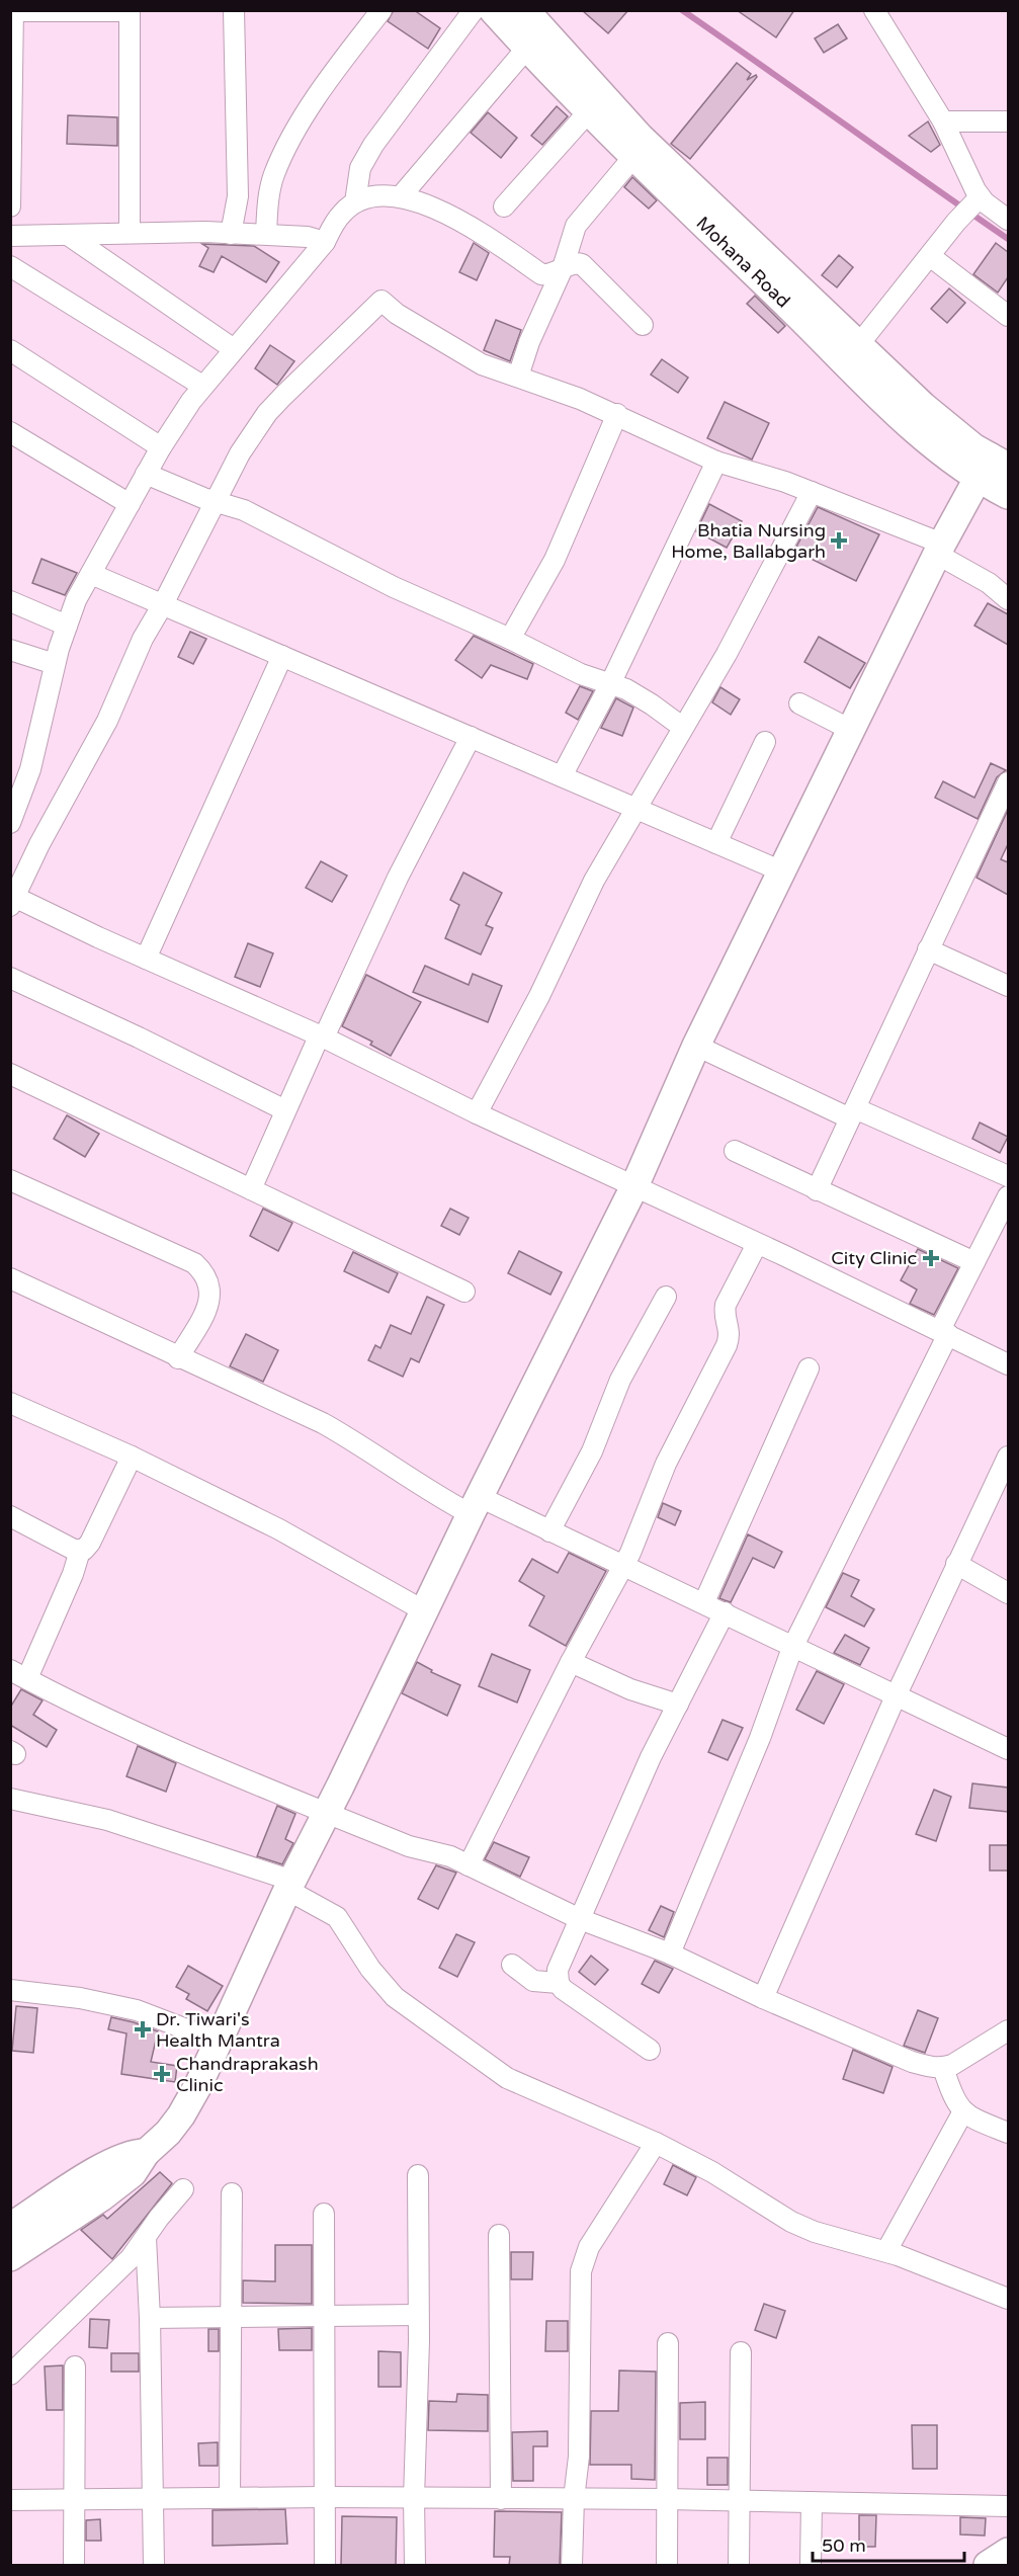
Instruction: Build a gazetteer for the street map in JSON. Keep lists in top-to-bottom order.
{
  "streets": {
    "street": ["Mohana Road"]
  },
  "places": {
    "health": [
      "Bhatia Nursing Home, Ballabgarh",
      "City Clinic",
      "Dr. Tiwari's Health Mantra",
      "Chandraprakash Clinic"
    ]
  },
  "scale_bar": "50 m"
}
